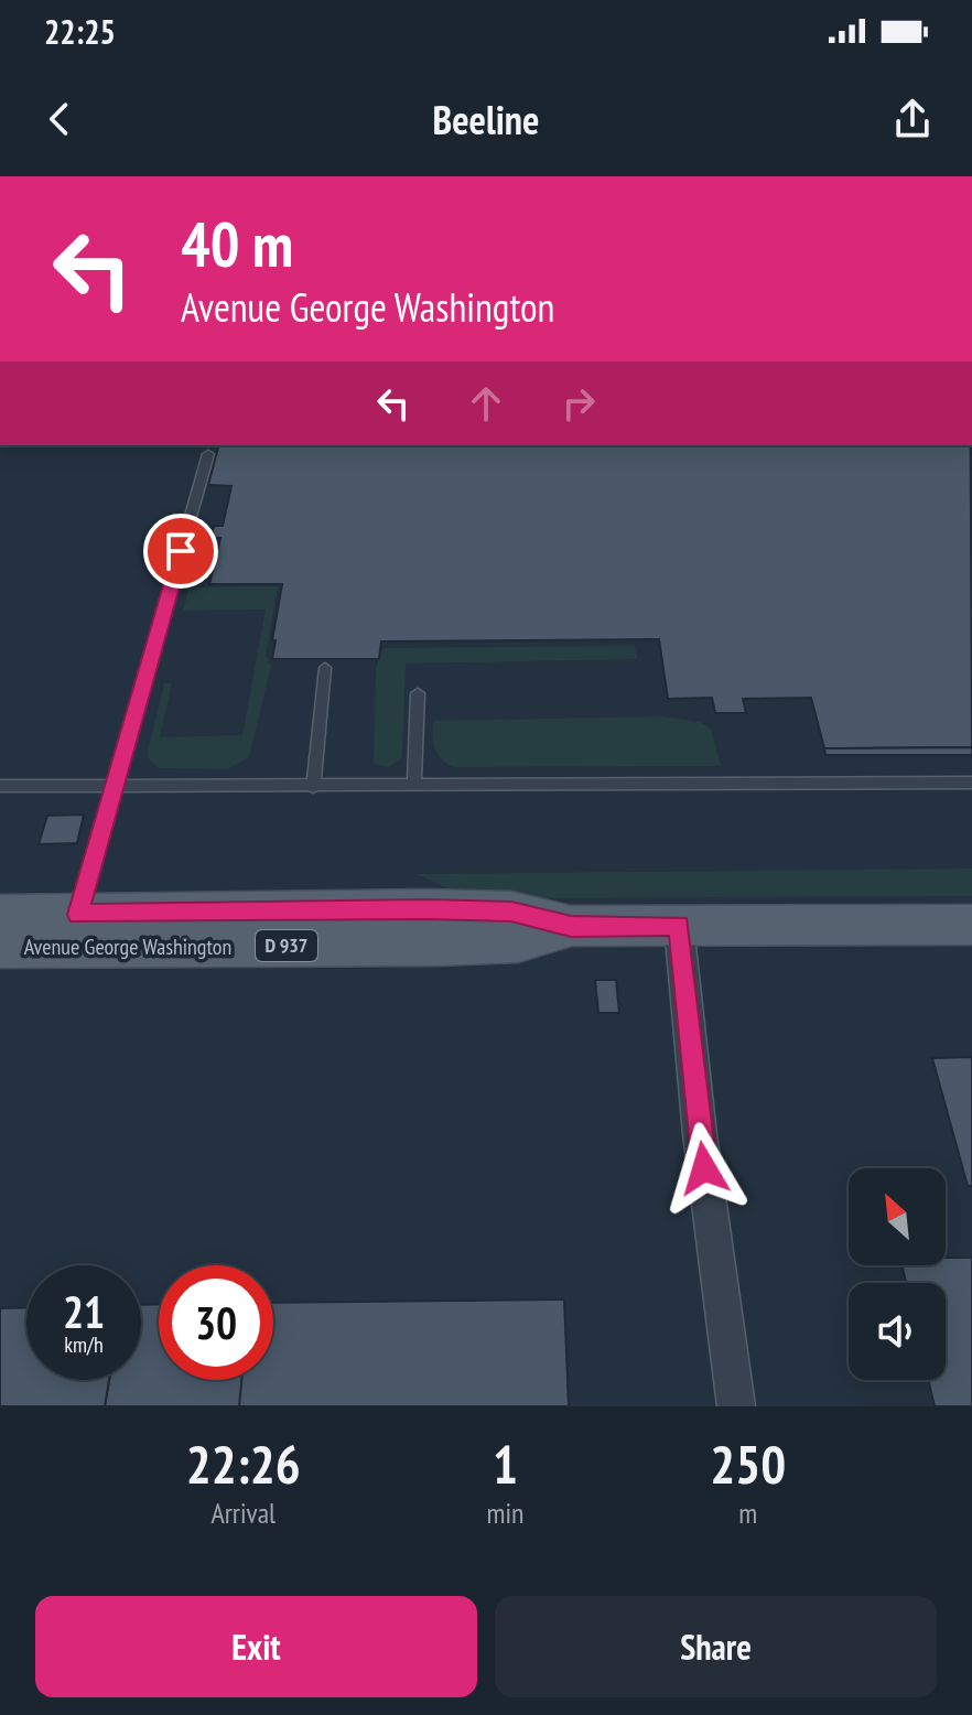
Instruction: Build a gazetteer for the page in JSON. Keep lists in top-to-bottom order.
{
  "streets": {
    "main road": ["D 937", "Avenue George Washington"]
  },
  "north": "top left",
  "page": {
    "status": "22:25",
    "header": "Beeline",
    "turn": ["40 m", "Avenue George Washington"],
    "speed": "21 km/h",
    "limit": "30",
    "eta": [
      "22:26",
      "Arrival",
      "1",
      "min",
      "250",
      "m"
    ],
    "buttons": ["Exit", "Share"]
  }
}
